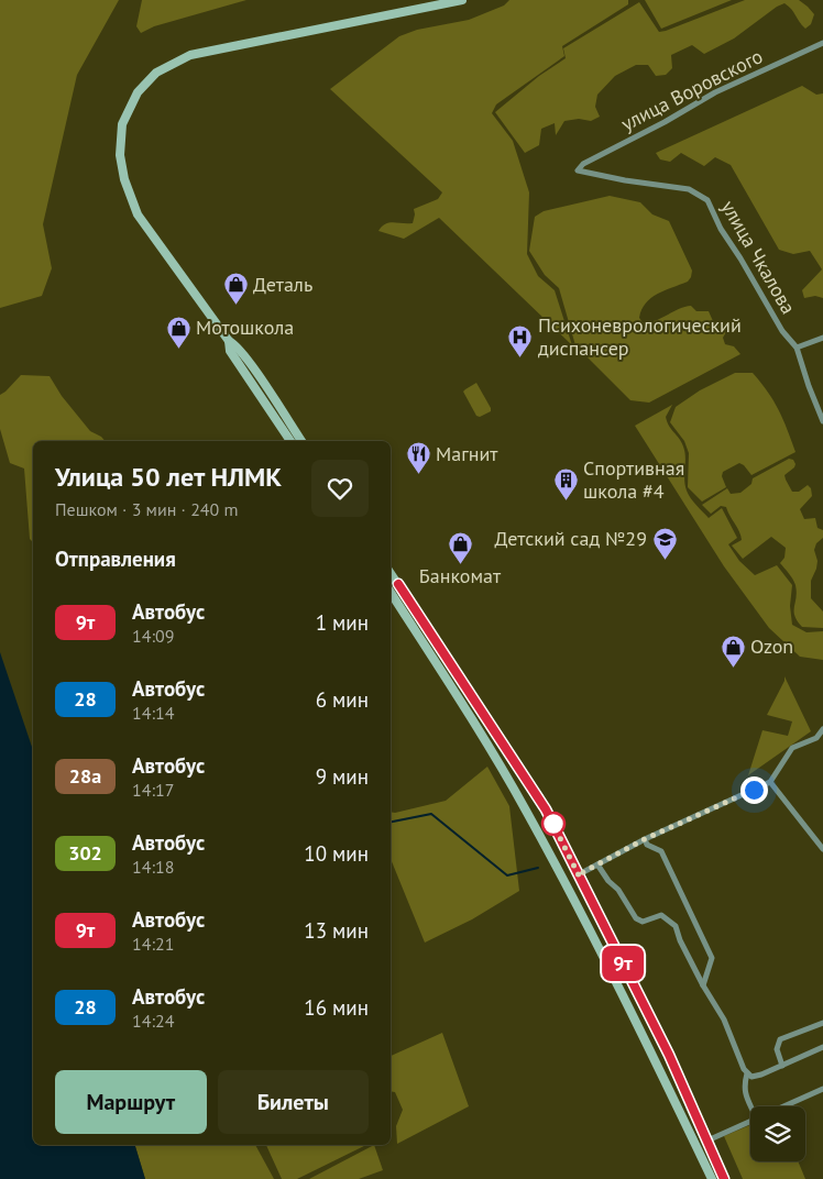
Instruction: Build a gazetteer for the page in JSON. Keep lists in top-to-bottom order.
{
  "streets": {
    "street": ["улица Воровского", "улица Чкалова"]
  },
  "crossings": [
    ["улица Воровского", "улица Чкалова"]
  ],
  "places": {
    "shop": [
      "Деталь",
      "Мотошкола",
      "Банкомат",
      "Ozon"
    ],
    "hospital": ["Психоневрологический диспансер"],
    "restaurant": ["Магнит"],
    "building": ["Спортивная школа #4"],
    "school or university": ["Детский сад №29"]
  },
  "lines": ["bus line 9т"],
  "page": {
    "on_map": "9т",
    "heading": [
      ["Улица 50 лет НЛМК", "Пешком · 3 мин · 240 m"],
      "Отправления"
    ],
    "list": [
      {
        "mark": "9т",
        "name": "Автобус",
        "note": "14:09",
        "value": "1 мин"
      },
      {
        "mark": "28",
        "name": "Автобус",
        "note": "14:14",
        "value": "6 мин"
      },
      {
        "mark": "28а",
        "name": "Автобус",
        "note": "14:17",
        "value": "9 мин"
      },
      {
        "mark": "302",
        "name": "Автобус",
        "note": "14:18",
        "value": "10 мин"
      },
      {
        "mark": "9т",
        "name": "Автобус",
        "note": "14:21",
        "value": "13 мин"
      },
      {
        "mark": "28",
        "name": "Автобус",
        "note": "14:24",
        "value": "16 мин"
      }
    ],
    "buttons": ["Маршрут", "Билеты"]
  }
}
